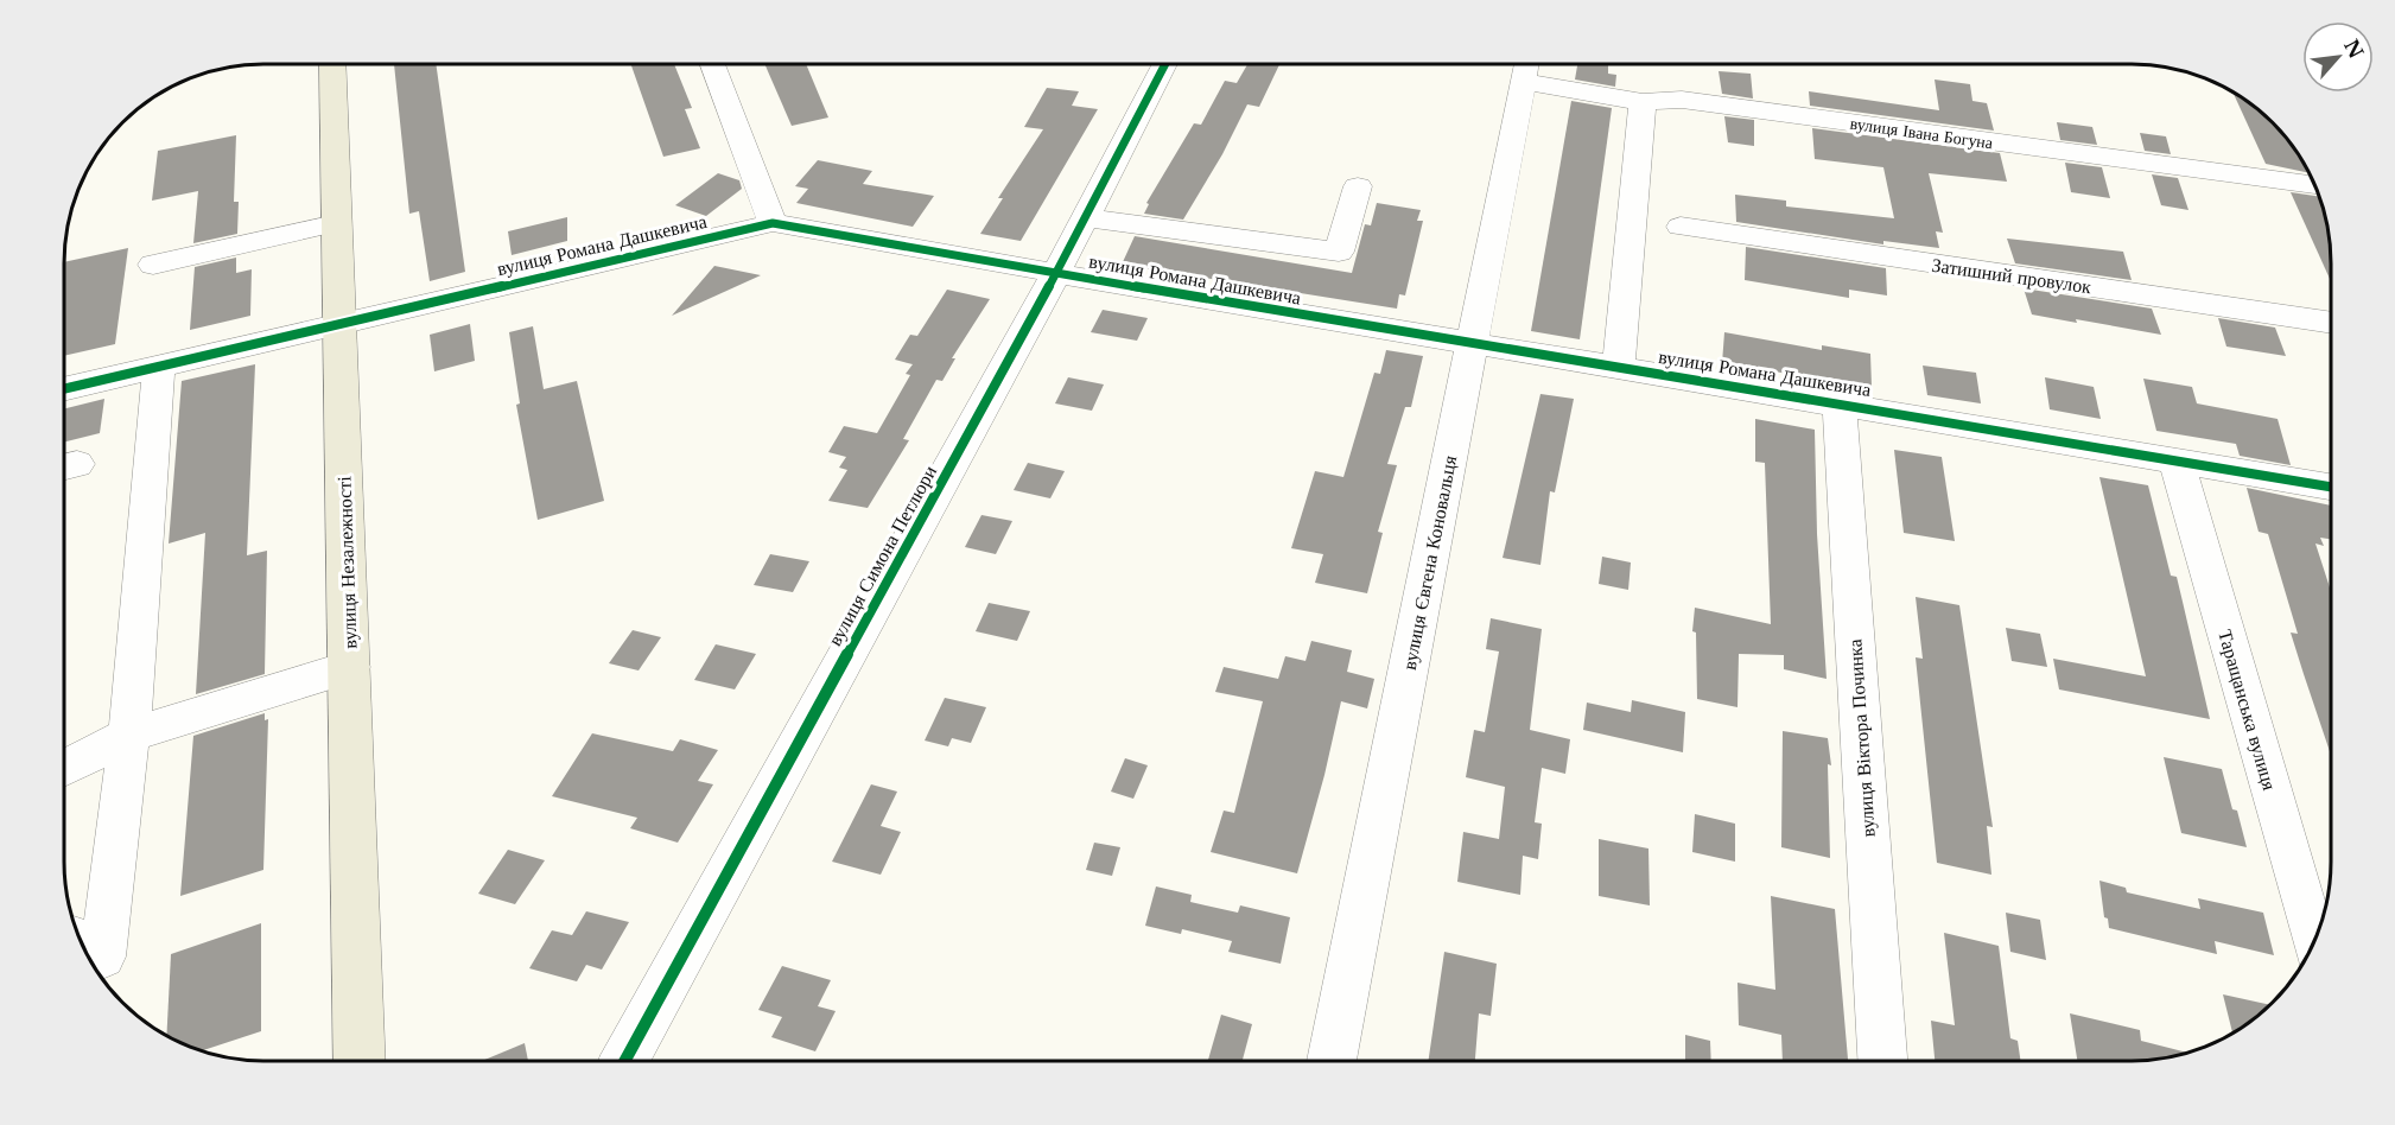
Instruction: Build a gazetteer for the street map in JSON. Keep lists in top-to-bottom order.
{
  "streets": {
    "main road": ["вулиця Незалежності"],
    "street": [
      "вулиця Івана Богуна",
      "вулиця Романа Дашкевича",
      "Затишний провулок",
      "вулиця Симона Петлюри",
      "вулиця Євгена Коновальця",
      "Таращанська вулиця",
      "вулиця Віктора Починка"
    ]
  },
  "crossings": [
    ["вулиця Івана Богуна", "вулиця Євгена Коновальця"],
    ["вулиця Романа Дашкевича", "вулиця Симона Петлюри"],
    ["вулиця Романа Дашкевича", "вулиця Незалежності"],
    ["вулиця Романа Дашкевича", "вулиця Євгена Коновальця"],
    ["вулиця Романа Дашкевича", "Таращанська вулиця"],
    ["вулиця Романа Дашкевича", "вулиця Віктора Починка"]
  ],
  "north": "top right"
}
